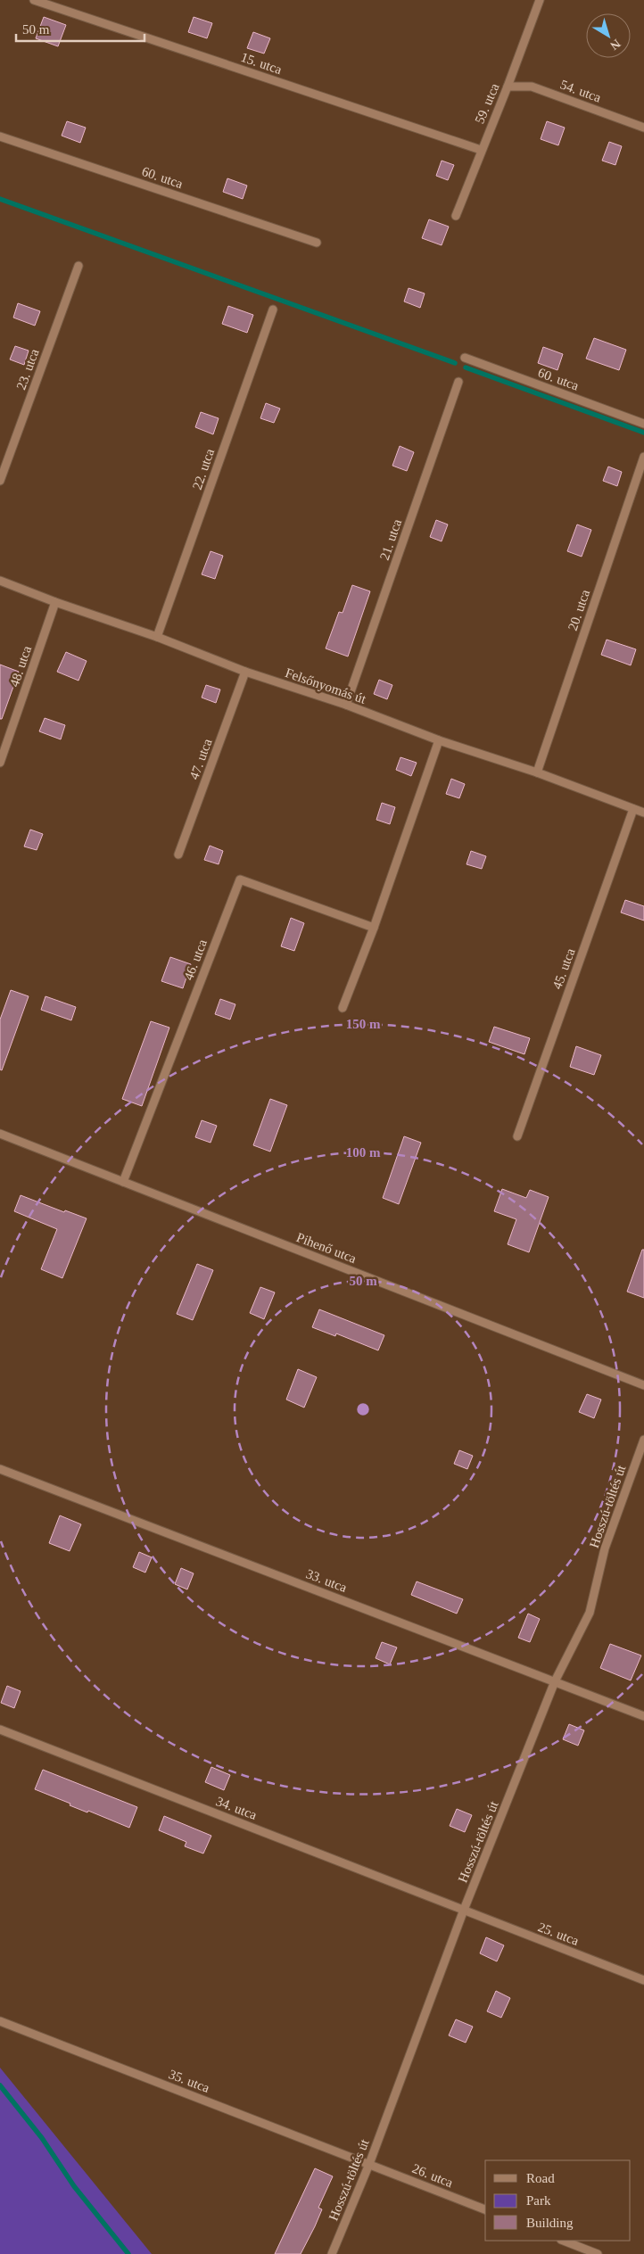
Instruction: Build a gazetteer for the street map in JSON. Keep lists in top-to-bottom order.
{
  "streets": {
    "street": [
      "15. utca",
      "54. utca",
      "59. utca",
      "60. utca",
      "23. utca",
      "22. utca",
      "21. utca",
      "20. utca",
      "48. utca",
      "Felsőnyomás út",
      "47. utca",
      "46. utca",
      "45. utca",
      "Pihenő utca",
      "Hosszú-töltés út",
      "33. utca",
      "34. utca",
      "25. utca",
      "35. utca",
      "26. utca"
    ]
  },
  "crossings": [
    ["15. utca", "59. utca"],
    ["54. utca", "59. utca"],
    ["22. utca", "Felsőnyomás út"],
    ["21. utca", "Felsőnyomás út"],
    ["20. utca", "Felsőnyomás út"],
    ["48. utca", "Felsőnyomás út"],
    ["Felsőnyomás út", "47. utca"],
    ["Felsőnyomás út", "45. utca"],
    ["46. utca", "Pihenő utca"],
    ["Hosszú-töltés út", "33. utca"],
    ["Hosszú-töltés út", "34. utca"],
    ["Hosszú-töltés út", "25. utca"],
    ["Hosszú-töltés út", "35. utca"],
    ["Hosszú-töltés út", "26. utca"],
    ["34. utca", "25. utca"],
    ["35. utca", "26. utca"]
  ],
  "legend": ["Road", "Park", "Building"],
  "scale_bar": "50 m",
  "north": "bottom right",
  "rings": ["150 m", "100 m", "50 m"]
}
